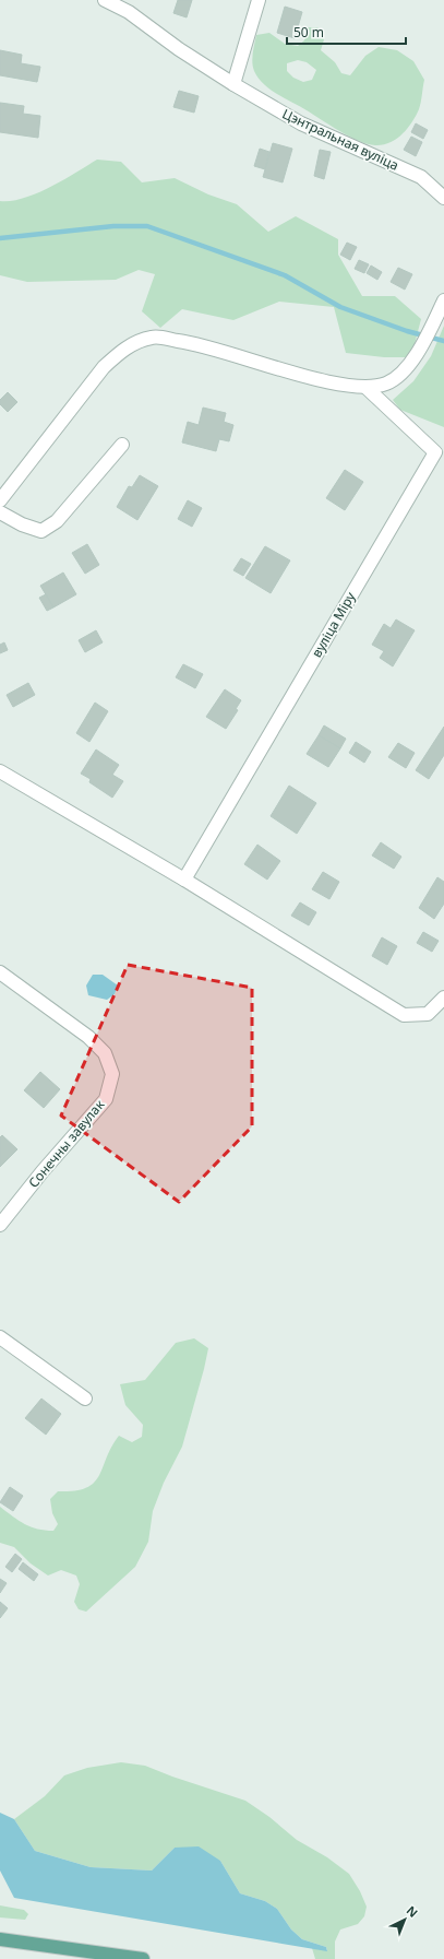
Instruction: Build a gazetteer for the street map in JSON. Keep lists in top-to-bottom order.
{
  "streets": {
    "street": ["Цэнтральная вуліца", "вуліца Міру", "Сонечны завулак"]
  },
  "scale_bar": "50 m",
  "north": "top right"
}
